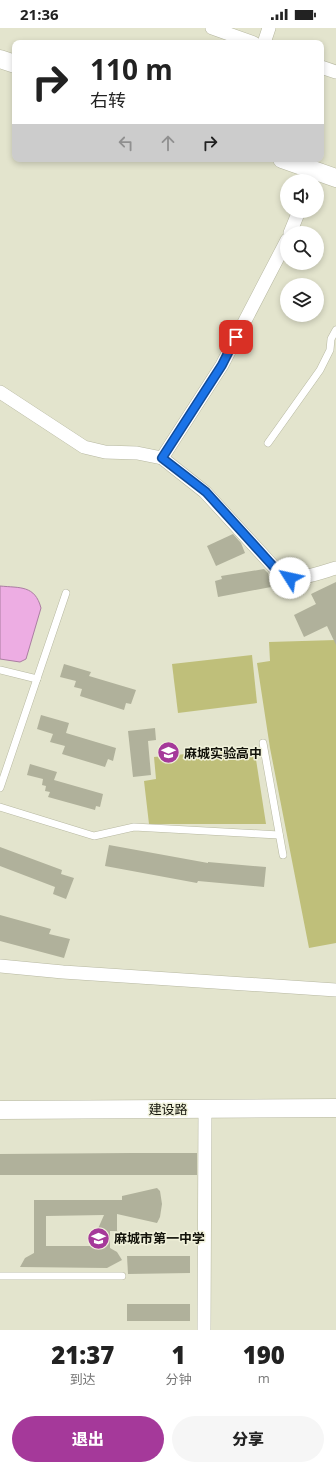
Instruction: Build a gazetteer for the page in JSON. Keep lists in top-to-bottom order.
{
  "streets": {
    "street": ["建设路"]
  },
  "places": {
    "school or university": ["麻城实验高中", "麻城市第一中学"]
  },
  "page": {
    "status": "21:36",
    "turn": ["110 m", "右转"],
    "eta": [
      "21:37",
      "到达",
      "1",
      "分钟",
      "190",
      "m"
    ],
    "buttons": ["退出", "分享"]
  }
}
